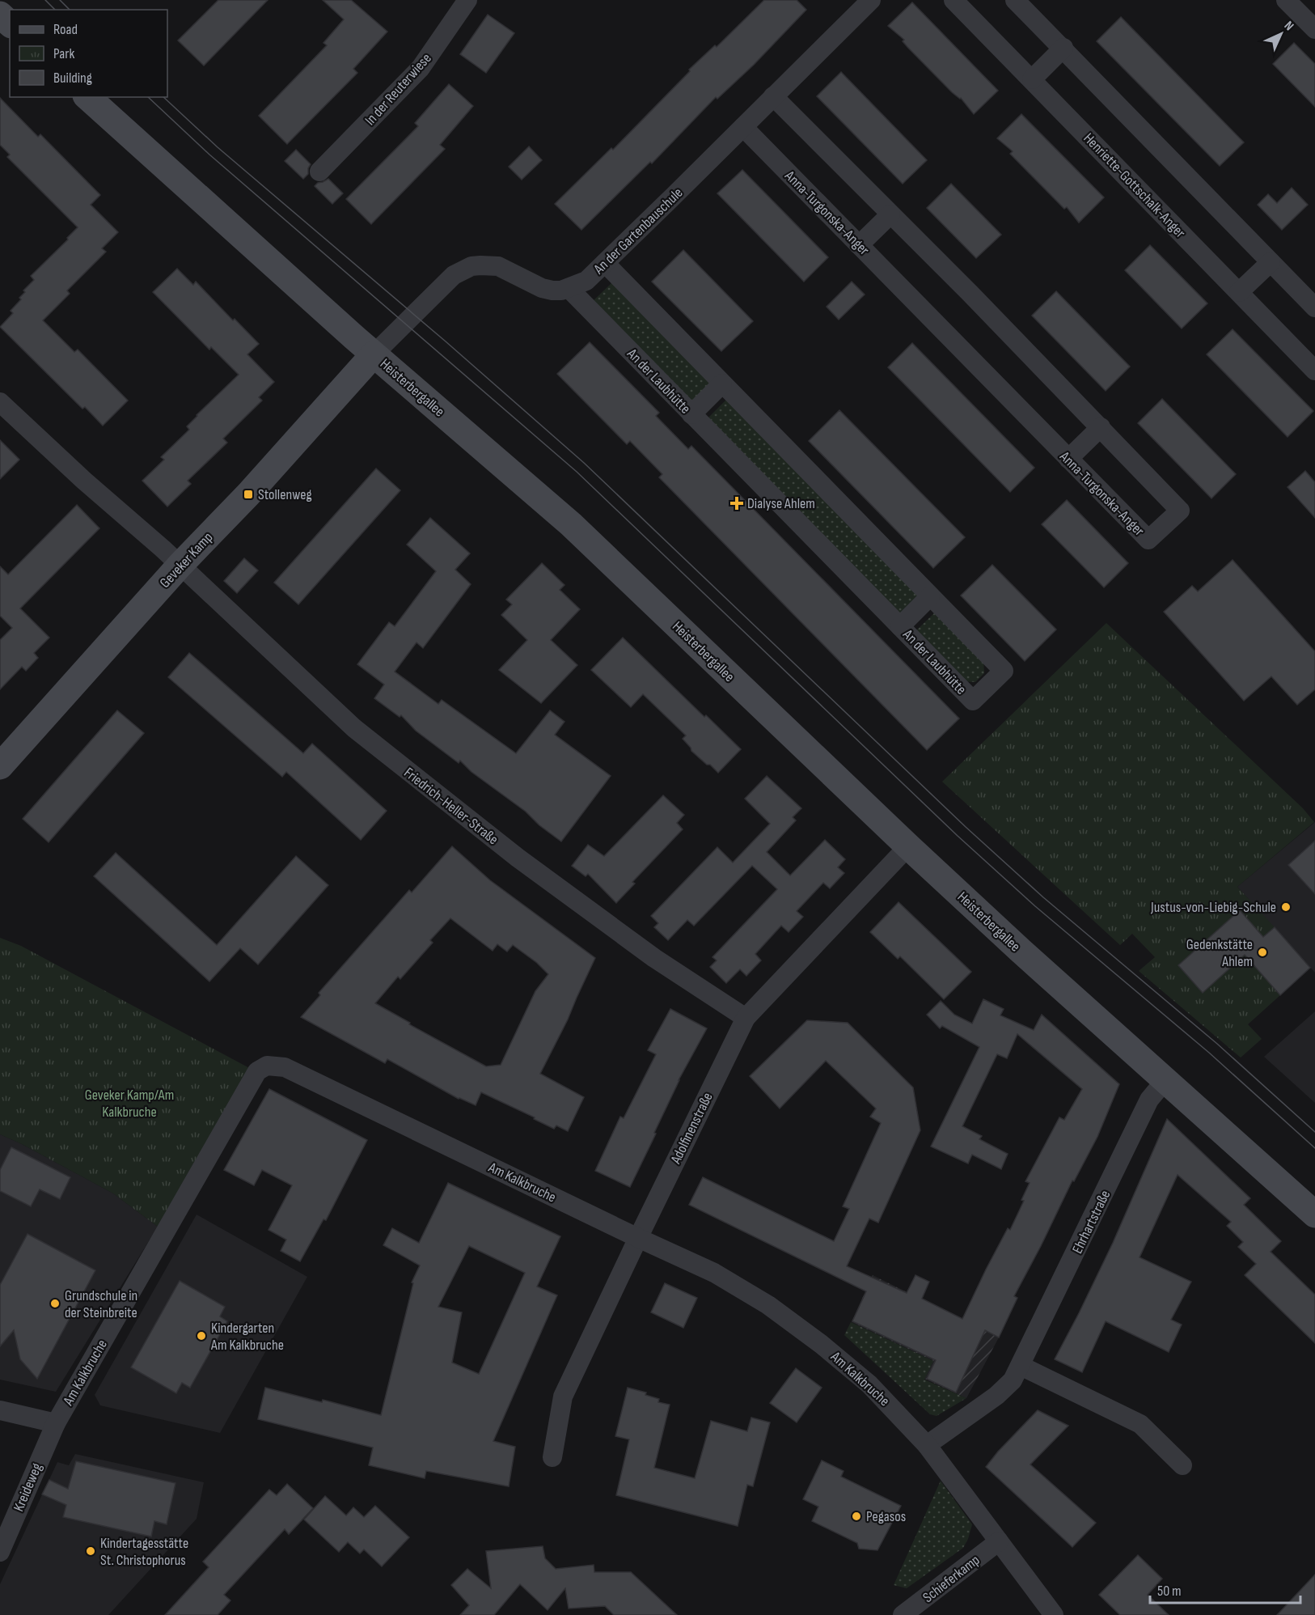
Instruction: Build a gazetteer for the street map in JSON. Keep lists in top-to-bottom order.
{
  "streets": {
    "main road": ["Heisterbergallee", "Geveker Kamp"],
    "street": [
      "In der Reuterwiese",
      "Henriette-Gottschalk-Anger",
      "Anna-Turgonska-Anger",
      "An der Gartenbauschule",
      "An der Laubhütte",
      "Friedrich-Heller-Straße",
      "Adolfinenstraße",
      "Am Kalkbruche",
      "Ehrhartstraße",
      "Kreideweg",
      "Schieferkamp"
    ]
  },
  "crossings": [
    ["Anna-Turgonska-Anger", "An der Gartenbauschule"],
    ["An der Gartenbauschule", "An der Laubhütte"],
    ["An der Gartenbauschule", "Heisterbergallee"],
    ["An der Gartenbauschule", "Geveker Kamp"],
    ["Heisterbergallee", "Geveker Kamp"],
    ["Heisterbergallee", "Adolfinenstraße"],
    ["Heisterbergallee", "Ehrhartstraße"],
    ["Geveker Kamp", "Friedrich-Heller-Straße"],
    ["Friedrich-Heller-Straße", "Adolfinenstraße"],
    ["Adolfinenstraße", "Am Kalkbruche"],
    ["Am Kalkbruche", "Ehrhartstraße"],
    ["Am Kalkbruche", "Kreideweg"],
    ["Am Kalkbruche", "Schieferkamp"]
  ],
  "parks": ["Geveker Kamp/Am Kalkbruche"],
  "places": {
    "transit": ["Stollenweg"],
    "health": ["Dialyse Ahlem"],
    "other": [
      "Justus-von-Liebig-Schule",
      "Gedenkstätte Ahlem",
      "Grundschule in der Steinbreite",
      "Kindergarten Am Kalkbruche",
      "Pegasos",
      "Kindertagesstätte St. Christophorus"
    ]
  },
  "legend": ["Road", "Park", "Building"],
  "scale_bar": "50 m",
  "north": "top right"
}
